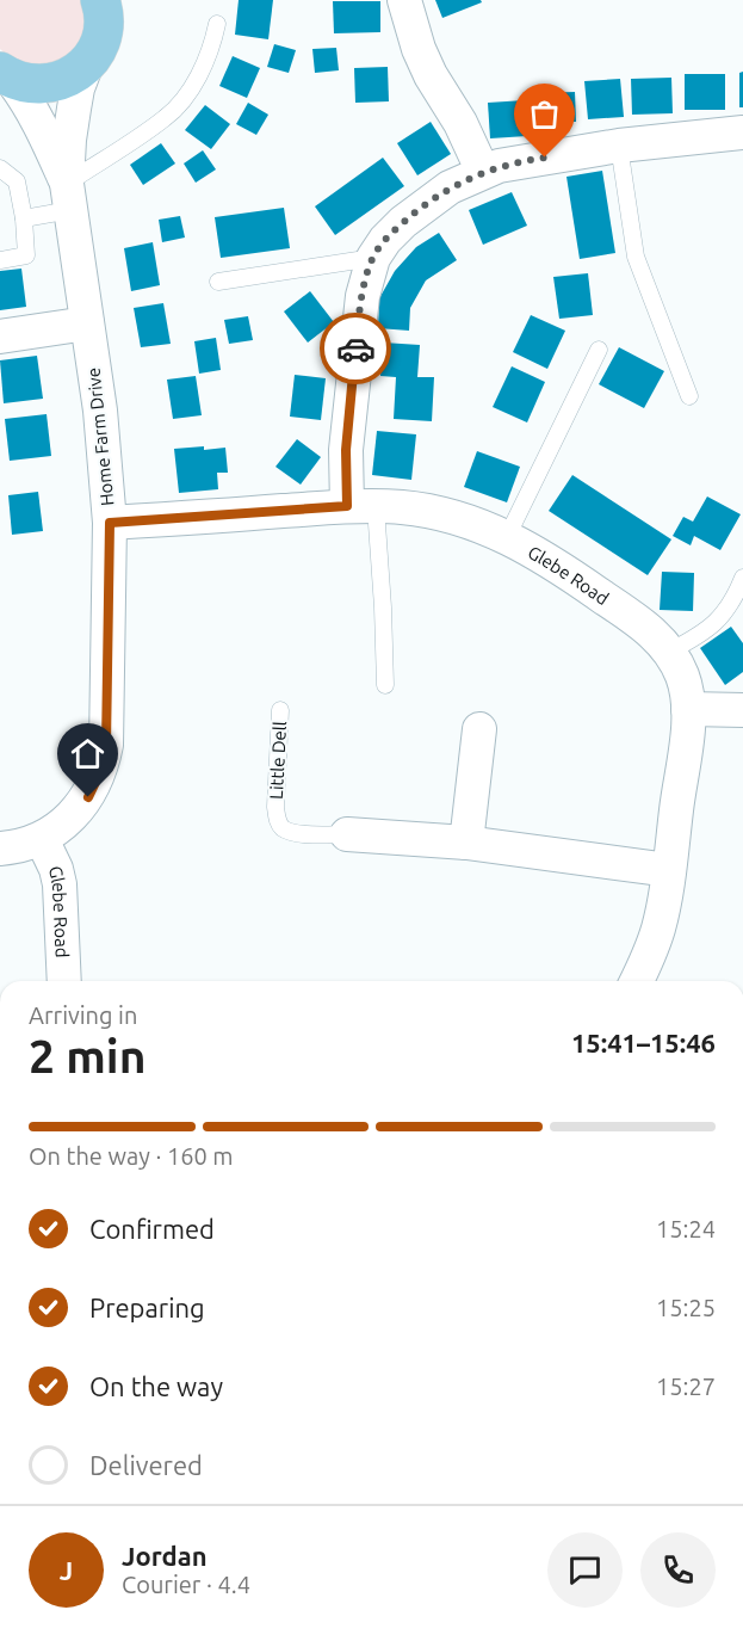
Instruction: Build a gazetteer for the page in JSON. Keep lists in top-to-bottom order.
{
  "streets": {
    "street": ["Home Farm Drive", "Glebe Road"],
    "lane": ["Little Dell"]
  },
  "crossings": [
    ["Home Farm Drive", "Glebe Road"]
  ],
  "page": {
    "heading": ["2 min", "Arriving in", "15:41–15:46"],
    "panel": ["Jordan", "Courier · 4.4"],
    "bar": "On the way · 160 m",
    "list": [
      ["Confirmed", "15:24"],
      ["Preparing", "15:25"],
      ["On the way", "15:27"],
      "Delivered"
    ],
    "round": "J"
  }
}
